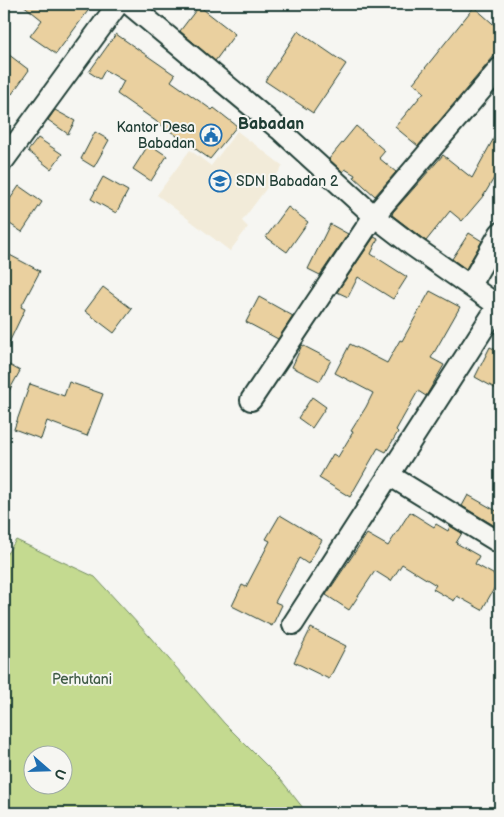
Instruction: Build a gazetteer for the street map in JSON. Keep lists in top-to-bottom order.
{
  "districts": ["Babadan"],
  "parks": ["Perhutani"],
  "places": {
    "public building": ["Kantor Desa Babadan"],
    "school or university": ["SDN Babadan 2"]
  },
  "north": "right"
}
